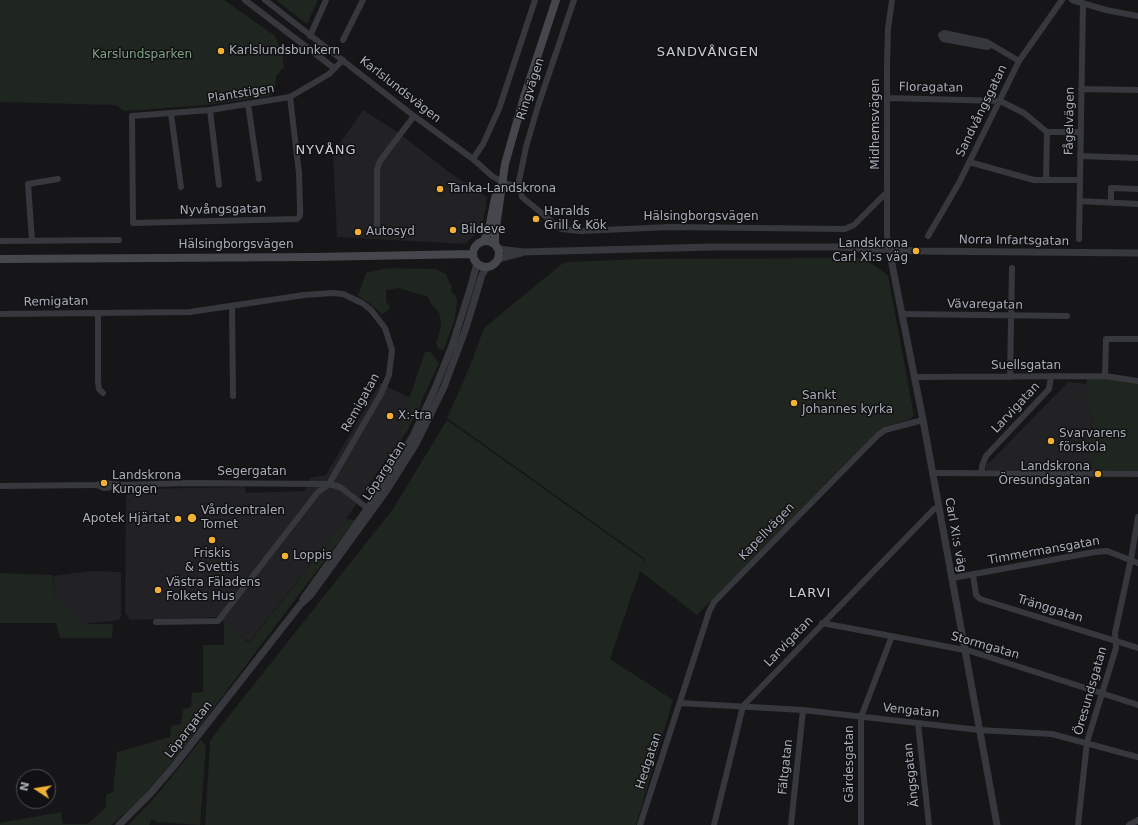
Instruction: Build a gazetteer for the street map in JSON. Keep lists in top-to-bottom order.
{
  "streets": {
    "main road": ["Ringvägen", "Hälsingborgsvägen"],
    "street": [
      "Floragatan",
      "Karlslundsvägen",
      "Plantstigen",
      "Sandvångsgatan",
      "Fågelvägen",
      "Midhemsvägen",
      "Nyvångsgatan",
      "Norra Infartsgatan",
      "Remigatan",
      "Vävaregatan",
      "Suellsgatan",
      "Larvigatan",
      "Löpargatan",
      "Segergatan",
      "Kapellvägen",
      "Carl XI:s väg",
      "Timmermansgatan",
      "Tränggatan",
      "Stormgatan",
      "Öresundsgatan",
      "Vengatan",
      "Hedgatan",
      "Gärdesgatan",
      "Fältgatan",
      "Ängsgatan"
    ]
  },
  "crossings": [
    ["Floragatan", "Sandvångsgatan"],
    ["Floragatan", "Midhemsvägen"],
    ["Ringvägen", "Karlslundsvägen"],
    ["Ringvägen", "Hälsingborgsvägen"],
    ["Ringvägen", "Löpargatan"],
    ["Karlslundsvägen", "Plantstigen"],
    ["Plantstigen", "Nyvångsgatan"],
    ["Midhemsvägen", "Hälsingborgsvägen"],
    ["Midhemsvägen", "Norra Infartsgatan"],
    ["Midhemsvägen", "Carl XI:s väg"],
    ["Hälsingborgsvägen", "Löpargatan"],
    ["Norra Infartsgatan", "Carl XI:s väg"],
    ["Remigatan", "Segergatan"],
    ["Vävaregatan", "Carl XI:s väg"],
    ["Suellsgatan", "Larvigatan"],
    ["Suellsgatan", "Carl XI:s väg"],
    ["Larvigatan", "Carl XI:s väg"],
    ["Larvigatan", "Stormgatan"],
    ["Larvigatan", "Vengatan"],
    ["Löpargatan", "Segergatan"],
    ["Kapellvägen", "Carl XI:s väg"],
    ["Kapellvägen", "Vengatan"],
    ["Kapellvägen", "Hedgatan"],
    ["Carl XI:s väg", "Timmermansgatan"],
    ["Carl XI:s väg", "Stormgatan"],
    ["Carl XI:s väg", "Vengatan"],
    ["Timmermansgatan", "Tränggatan"],
    ["Timmermansgatan", "Öresundsgatan"],
    ["Tränggatan", "Öresundsgatan"],
    ["Stormgatan", "Öresundsgatan"],
    ["Stormgatan", "Gärdesgatan"],
    ["Öresundsgatan", "Vengatan"],
    ["Vengatan", "Hedgatan"],
    ["Vengatan", "Gärdesgatan"],
    ["Vengatan", "Fältgatan"],
    ["Vengatan", "Ängsgatan"]
  ],
  "districts": ["SANDVÅNGEN", "NYVÅNG", "LARVI"],
  "parks": ["Karslundsparken"],
  "places": [
    "Karlslundsbunkern",
    "Tanka-Landskrona",
    "Haralds Grill & Kök",
    "Bildeve",
    "Autosyd",
    "Landskrona Carl XI:s väg",
    "Sankt Johannes kyrka",
    "X:-tra",
    "Svarvarens förskola",
    "Landskrona Öresundsgatan",
    "Landskrona Kungen",
    "Vårdcentralen Tornet",
    "Apotek Hjärtat",
    "Friskis & Svettis",
    "Loppis",
    "Västra Fäladens Folkets Hus"
  ],
  "north": "left"
}
